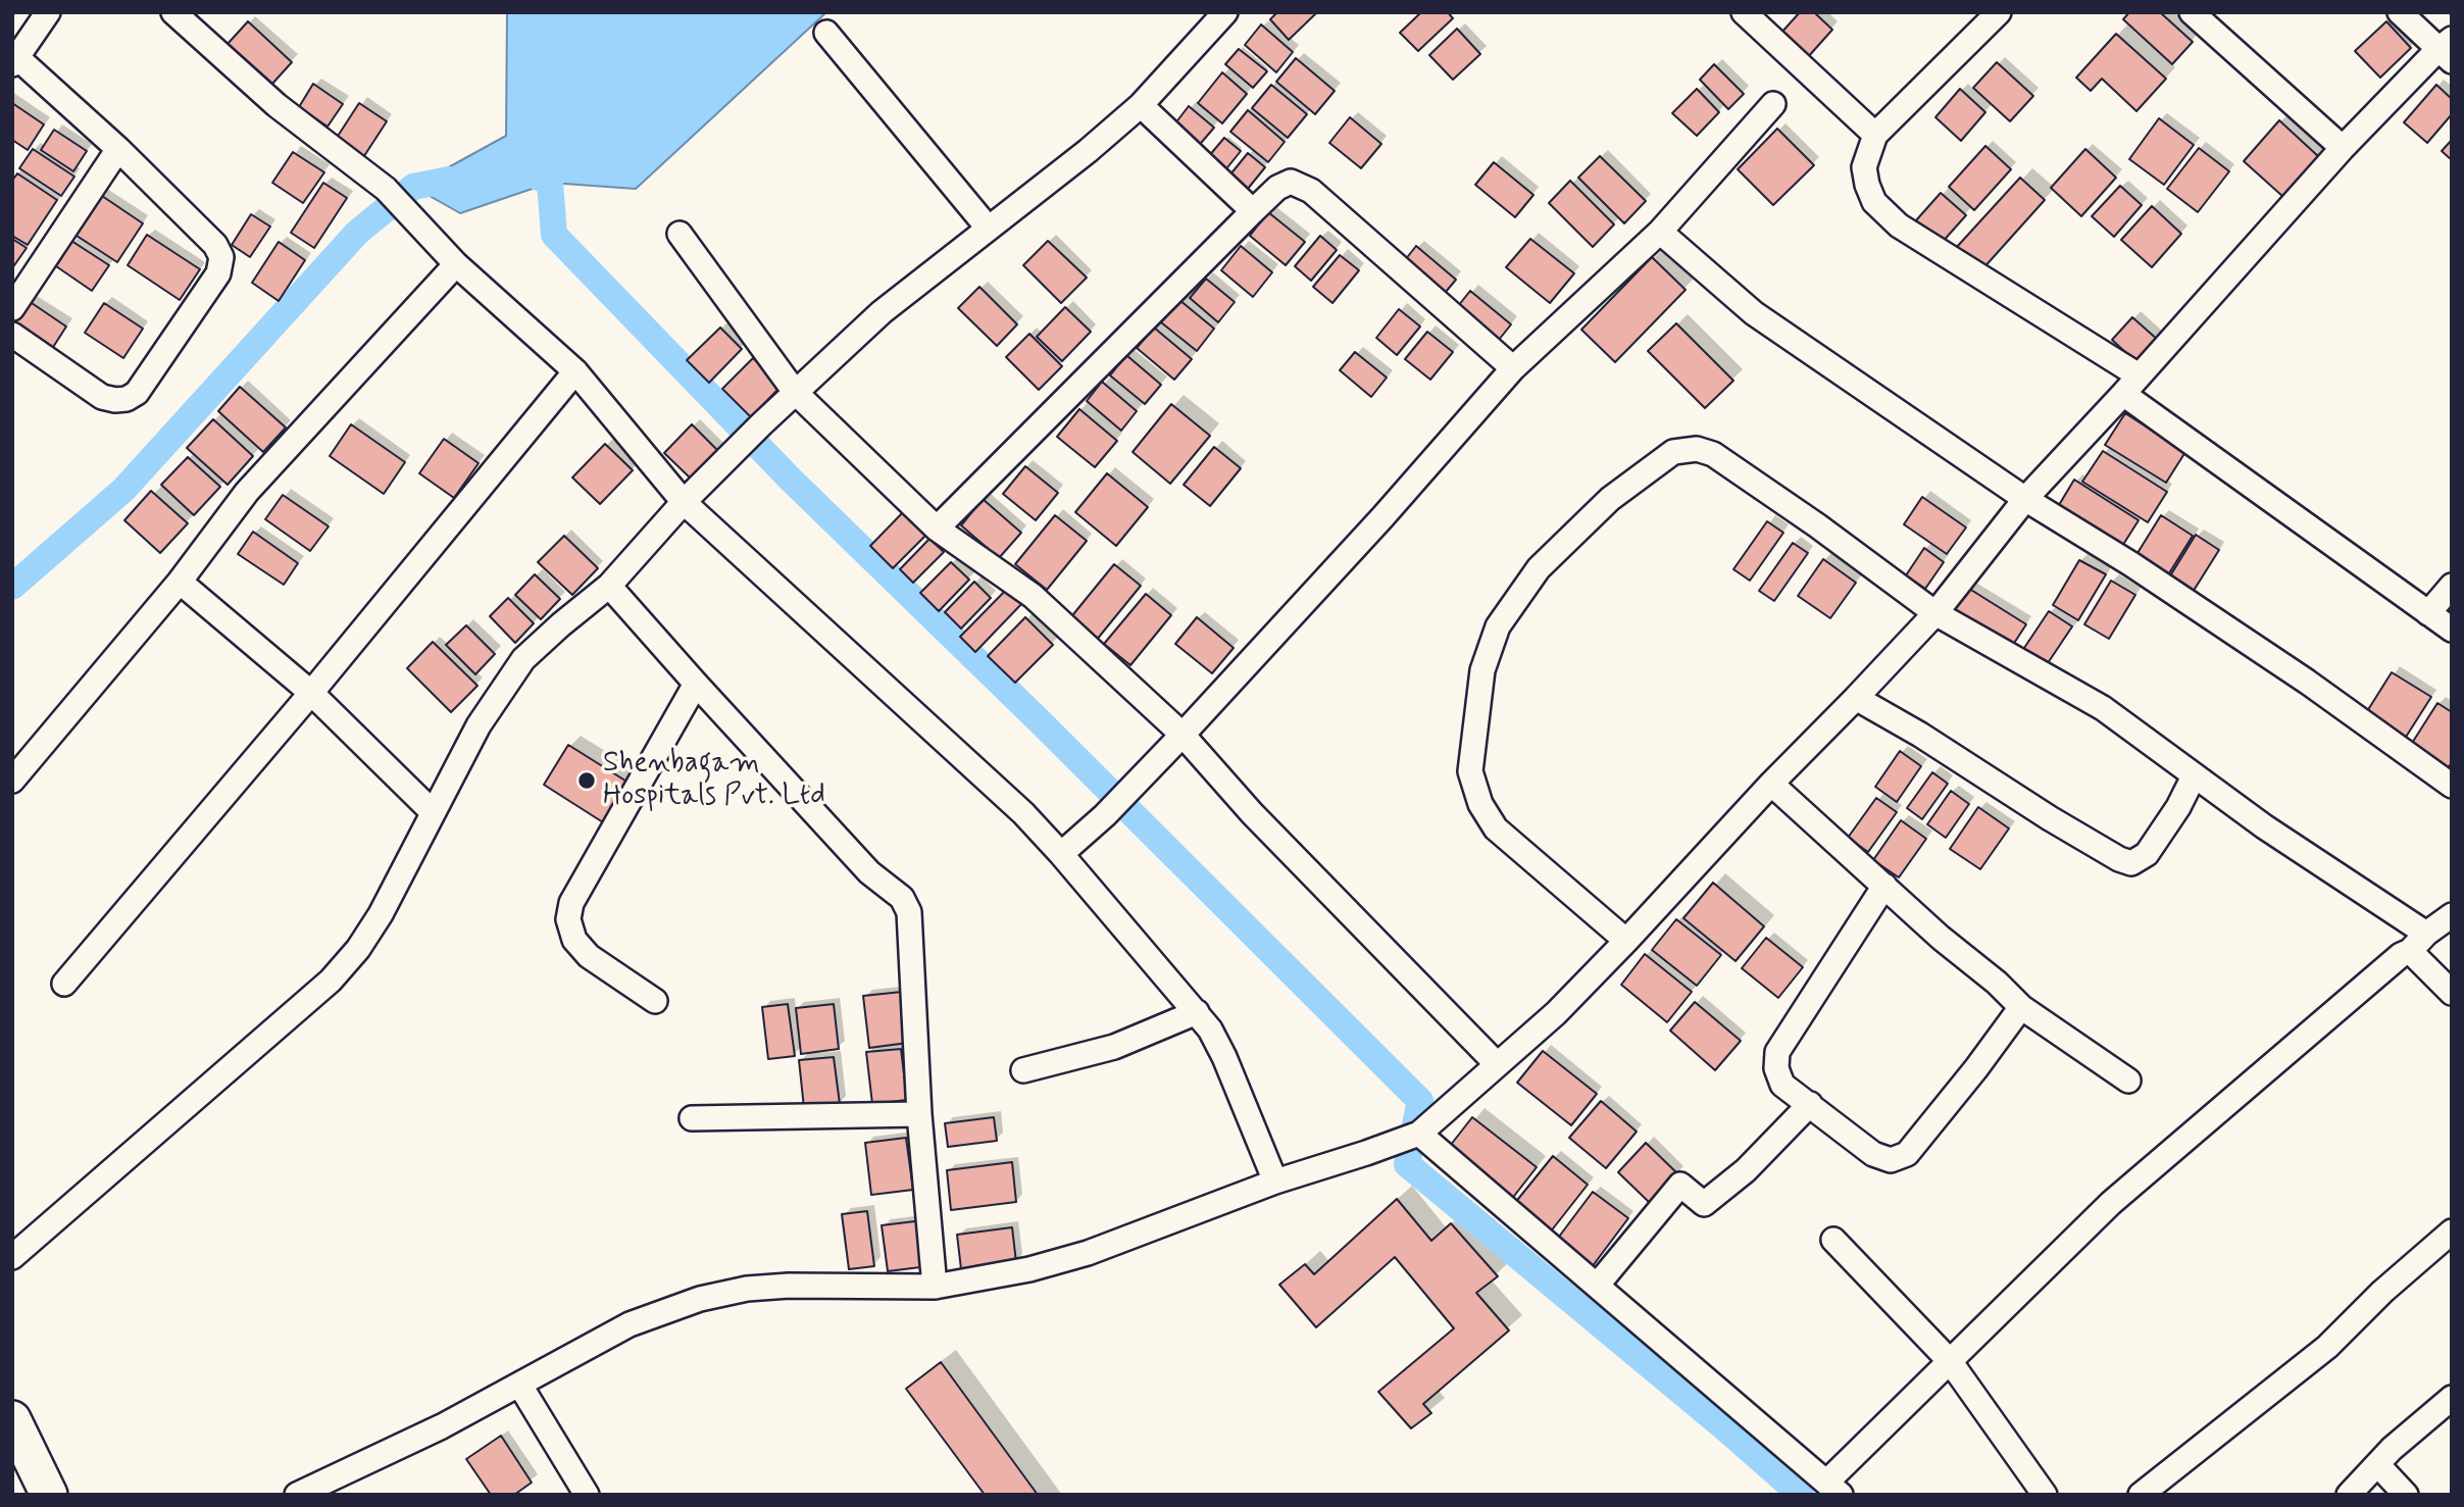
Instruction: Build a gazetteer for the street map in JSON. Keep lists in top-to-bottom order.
{
  "places": ["Shenbagam Hospitals Pvt. Ltd"]
}
